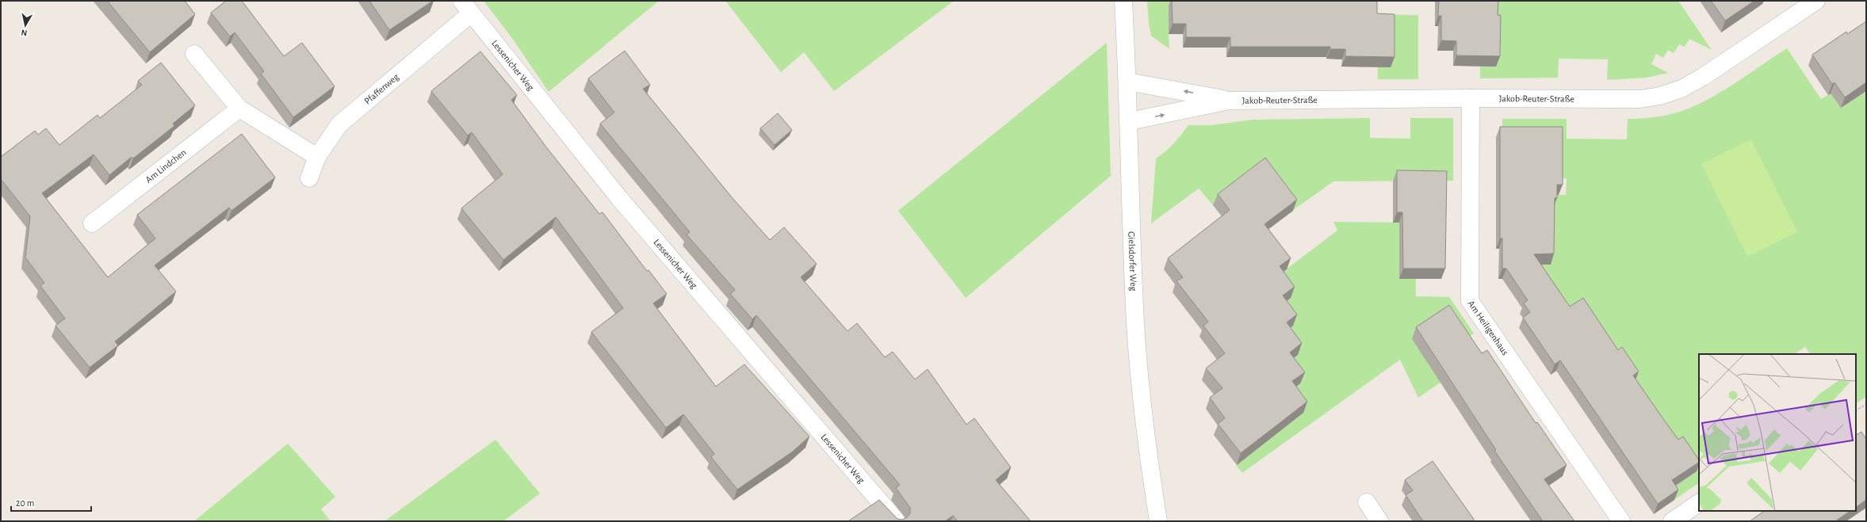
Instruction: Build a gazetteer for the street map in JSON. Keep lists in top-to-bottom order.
{
  "streets": {
    "street": [
      "Lessenicher Weg",
      "Pfaffenweg",
      "Jakob-Reuter-Straße",
      "Am Lindchen",
      "Gielsdorfer Weg",
      "Am Heiligenhaus"
    ]
  },
  "crossings": [
    ["Lessenicher Weg", "Pfaffenweg"],
    ["Jakob-Reuter-Straße", "Gielsdorfer Weg"],
    ["Jakob-Reuter-Straße", "Am Heiligenhaus"]
  ],
  "scale_bar": "20 m",
  "north": "bottom"
}
